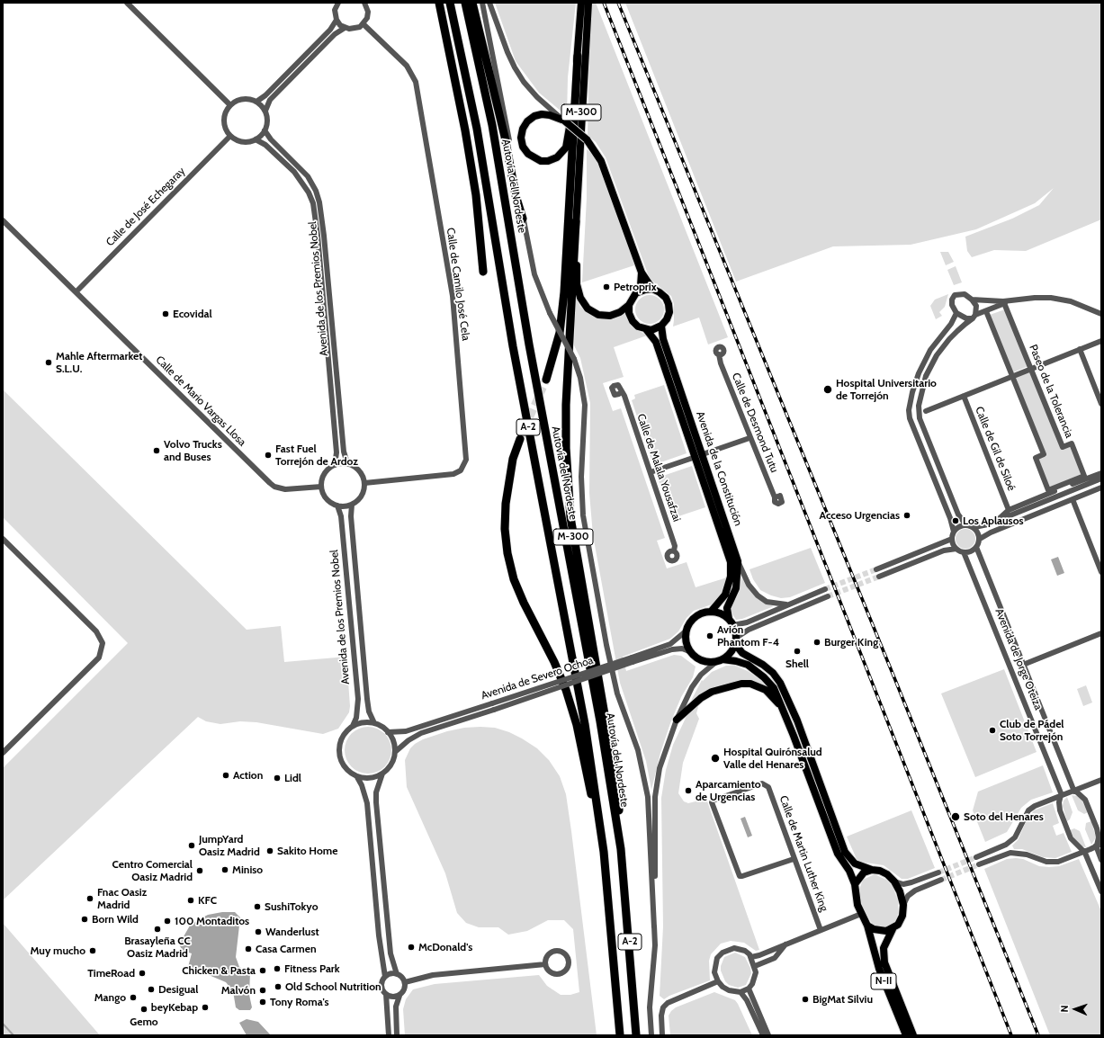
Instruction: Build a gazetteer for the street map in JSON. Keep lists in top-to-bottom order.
{
  "streets": {
    "highway": ["M-300", "Autovía del Nordeste", "A-2"],
    "main road": ["Avenida de la Constitución", "N-II"],
    "street": [
      "Calle de José Echegaray",
      "Calle de Camilo José Cela",
      "Avenida de los Premios Nobel",
      "Paseo de la Tolerancia",
      "Calle de Mario Vargas Llosa",
      "Calle de Desmond Tutu",
      "Calle de Gil de Siloé",
      "Calle de Malala Yousafzai",
      "Avenida de Jorge Oteiza",
      "Avenida de Severo Ochoa",
      "Calle de Martin Luther King"
    ]
  },
  "crossings": [
    ["M-300", "Autovía del Nordeste"],
    ["Calle de José Echegaray", "Avenida de los Premios Nobel"],
    ["Calle de José Echegaray", "Calle de Mario Vargas Llosa"],
    ["Calle de Camilo José Cela", "Avenida de los Premios Nobel"],
    ["Calle de Camilo José Cela", "Calle de Mario Vargas Llosa"],
    ["Avenida de los Premios Nobel", "Calle de Mario Vargas Llosa"],
    ["Avenida de los Premios Nobel", "Avenida de Severo Ochoa"],
    ["Avenida de la Constitución", "Avenida de Severo Ochoa"],
    ["Avenida de la Constitución", "N-II"],
    ["Avenida de Severo Ochoa", "N-II"]
  ],
  "places": [
    "Petroprix",
    "Ecovidal",
    "Mahle Aftermarket S.L.U.",
    "Hospital Universitario de Torrejón",
    "Volvo Trucks and Buses",
    "Fast Fuel Torrejón de Ardoz",
    "Acceso Urgencias",
    "Los Aplausos",
    "Avión Phantom F-4",
    "Burger King",
    "Shell",
    "Club de Pádel Soto Torrejón",
    "Hospital Quirónsalud Valle del Henares",
    "Action",
    "Lidl",
    "Aparcamiento de Urgencias",
    "Soto del Henares",
    "JumpYard Oasiz Madrid",
    "Sakito Home",
    "Miniso",
    "Centro Comercial Oasiz Madrid",
    "Fnac Oasiz Madrid",
    "KFC",
    "SushiTokyo",
    "Born Wild",
    "100 Montaditos",
    "Brasayleña CC Oasiz Madrid",
    "Wanderlust",
    "McDonald's",
    "Casa Carmen",
    "Muy mucho",
    "Fitness Park",
    "Chicken & Pasta",
    "TimeRoad",
    "Old School Nutrition",
    "Desigual",
    "Malvón",
    "Mango",
    "BigMat Silviu",
    "Tony Roma's",
    "beyKebap",
    "Gemo"
  ],
  "north": "left"
}
